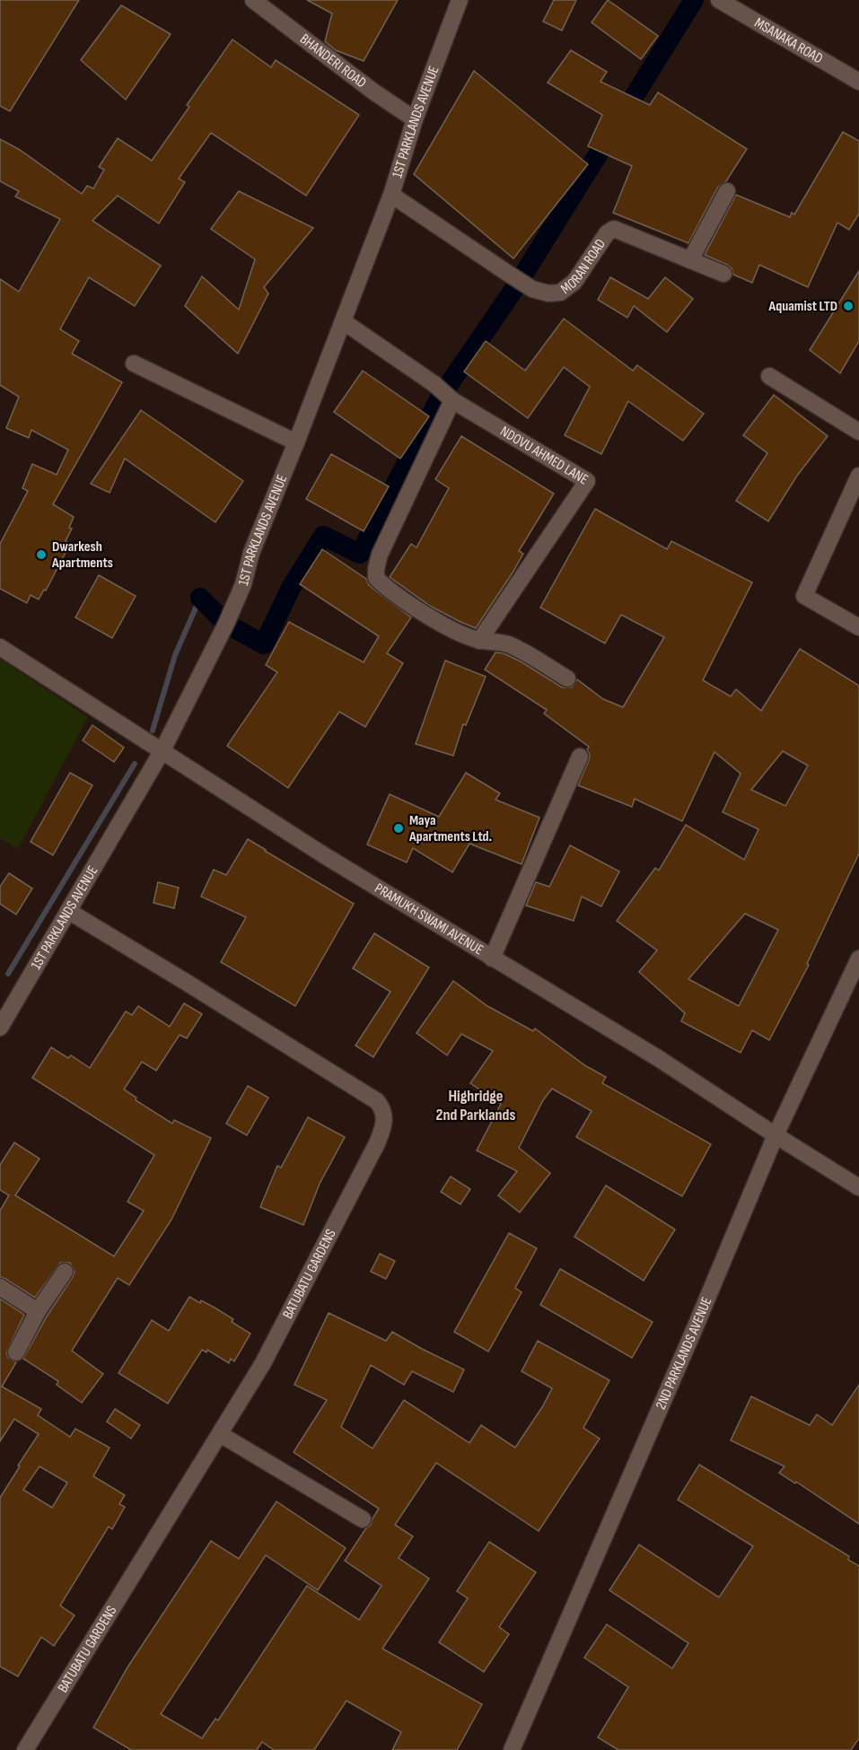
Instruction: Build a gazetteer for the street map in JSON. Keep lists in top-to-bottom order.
{
  "streets": {
    "street": [
      "MSANAKA ROAD",
      "BHANDERI ROAD",
      "1ST PARKLANDS AVENUE",
      "MORAN ROAD",
      "NDOVU AHMED LANE",
      "PRAMUKH SWAMI AVENUE",
      "BATUBATU GARDENS",
      "2ND PARKLANDS AVENUE"
    ]
  },
  "crossings": [
    ["BHANDERI ROAD", "1ST PARKLANDS AVENUE"],
    ["1ST PARKLANDS AVENUE", "MORAN ROAD"],
    ["1ST PARKLANDS AVENUE", "NDOVU AHMED LANE"],
    ["1ST PARKLANDS AVENUE", "PRAMUKH SWAMI AVENUE"],
    ["1ST PARKLANDS AVENUE", "BATUBATU GARDENS"],
    ["PRAMUKH SWAMI AVENUE", "2ND PARKLANDS AVENUE"]
  ],
  "districts": ["Highridge 2nd Parklands"],
  "places": ["Aquamist LTD", "Dwarkesh Apartments", "Maya Apartments Ltd."]
}
